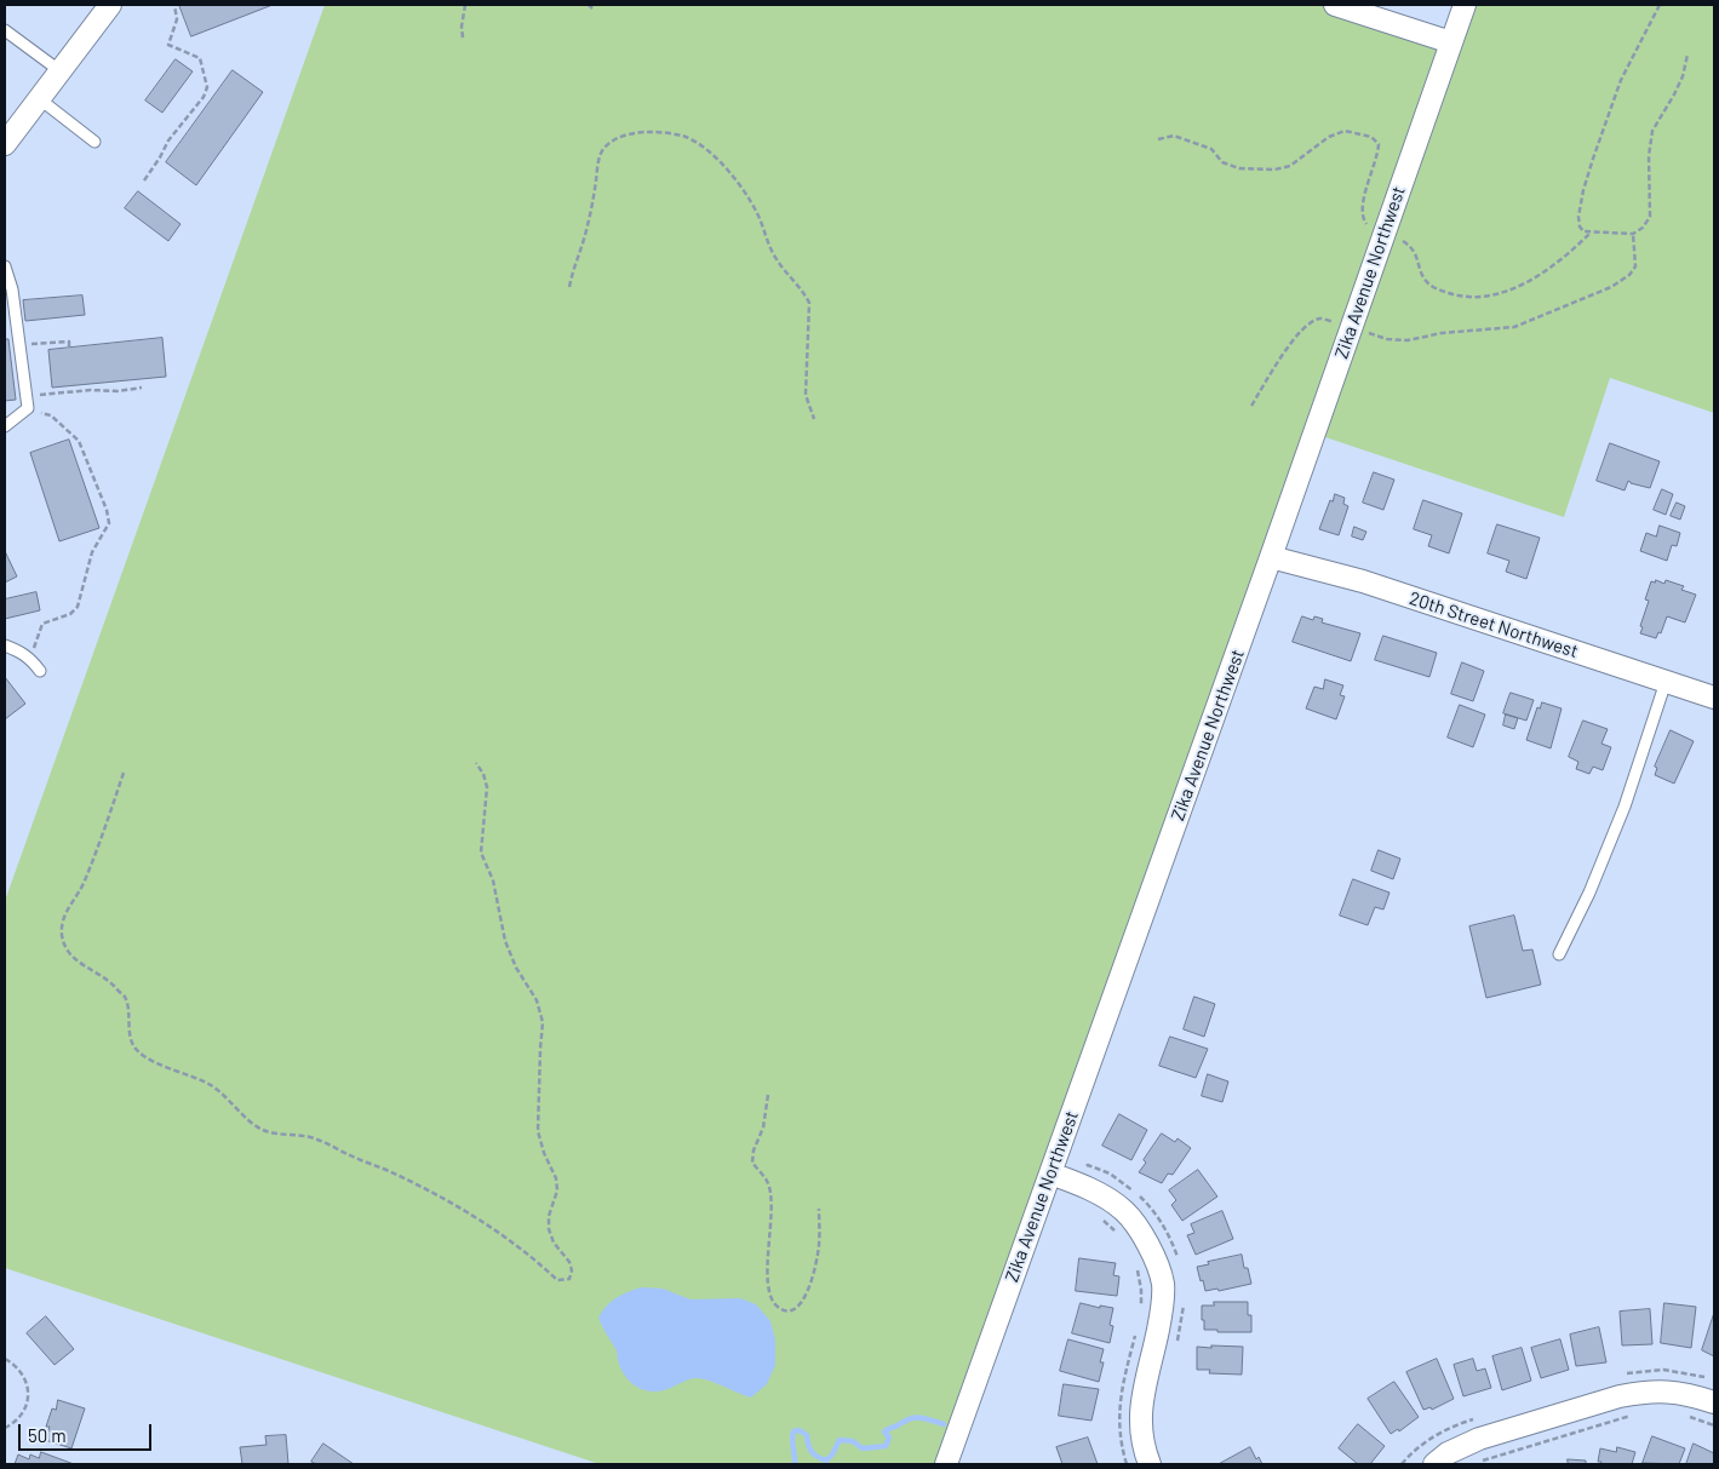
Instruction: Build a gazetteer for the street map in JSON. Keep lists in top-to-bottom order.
{
  "streets": {
    "street": ["Zika Avenue Northwest", "20th Street Northwest"]
  },
  "crossings": [
    ["Zika Avenue Northwest", "20th Street Northwest"]
  ],
  "scale_bar": "50 m"
}
